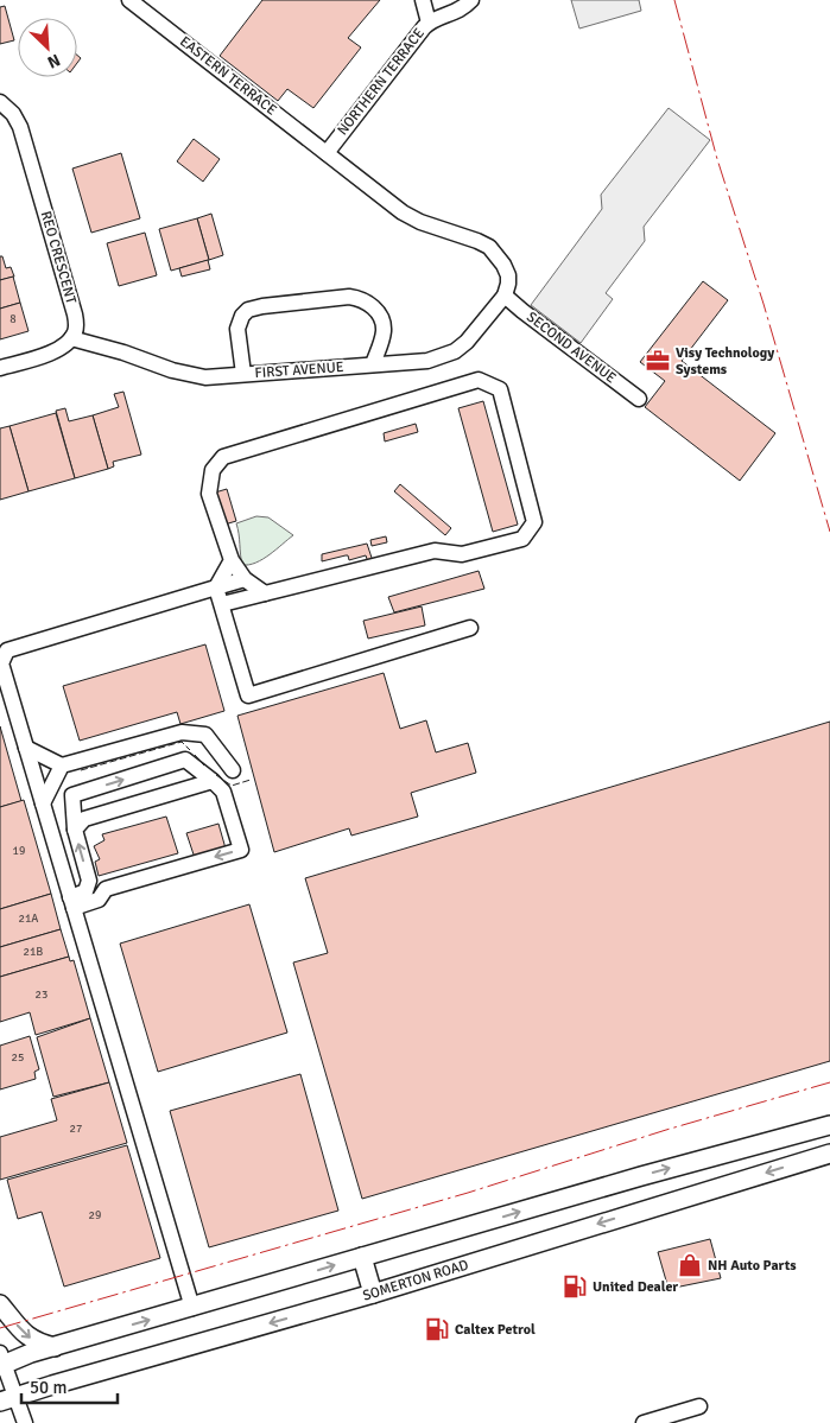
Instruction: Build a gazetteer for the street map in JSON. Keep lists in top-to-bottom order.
{
  "streets": {
    "main road": ["SOMERTON ROAD"],
    "street": [
      "EASTERN TERRACE",
      "NORTHERN TERRACE",
      "REO CRESCENT",
      "SECOND AVENUE",
      "FIRST AVENUE"
    ]
  },
  "crossings": [
    ["EASTERN TERRACE", "NORTHERN TERRACE"],
    ["EASTERN TERRACE", "SECOND AVENUE"],
    ["EASTERN TERRACE", "FIRST AVENUE"],
    ["REO CRESCENT", "FIRST AVENUE"],
    ["SECOND AVENUE", "FIRST AVENUE"]
  ],
  "places": {
    "office": ["Visy Technology Systems"],
    "shop": ["NH Auto Parts"],
    "fuel station": ["United Dealer", "Caltex Petrol"]
  },
  "house_numbers": [
    "8",
    "19",
    "21A",
    "21B",
    "23",
    "25",
    "27",
    "29"
  ],
  "scale_bar": "50 m",
  "north": "bottom right"
}
